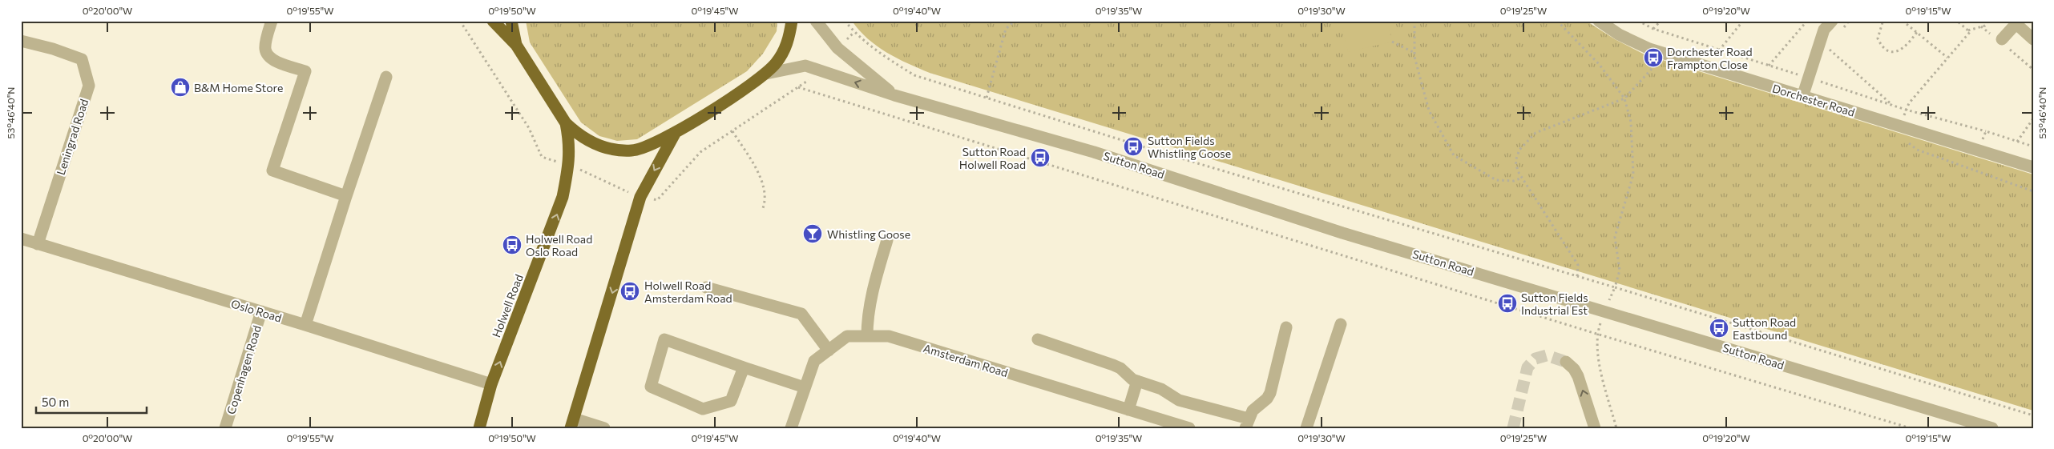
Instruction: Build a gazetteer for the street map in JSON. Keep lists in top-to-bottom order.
{
  "streets": {
    "highway": ["Holwell Road"],
    "street": [
      "Dorchester Road",
      "Leningrad Road",
      "Sutton Road",
      "Oslo Road",
      "Amsterdam Road",
      "Copenhagen Road"
    ]
  },
  "crossings": [
    ["Leningrad Road", "Oslo Road"],
    ["Holwell Road", "Oslo Road"],
    ["Oslo Road", "Copenhagen Road"]
  ],
  "places": {
    "bus stop": [
      "Dorchester Road Frampton Close",
      "Sutton Fields Whistling Goose",
      "Sutton Road Holwell Road",
      "Holwell Road Oslo Road",
      "Holwell Road Amsterdam Road",
      "Sutton Fields Industrial Est",
      "Sutton Road Eastbound"
    ],
    "shop": ["B&M Home Store"],
    "bar": ["Whistling Goose"]
  },
  "scale_bar": "50 m",
  "coordinates": [
    "0°20'00\"W",
    "0°19'55\"W",
    "0°19'50\"W",
    "0°19'45\"W",
    "0°19'40\"W",
    "0°19'35\"W",
    "0°19'30\"W",
    "0°19'25\"W",
    "0°19'20\"W",
    "0°19'15\"W",
    "53°46'40\"N"
  ]
}
